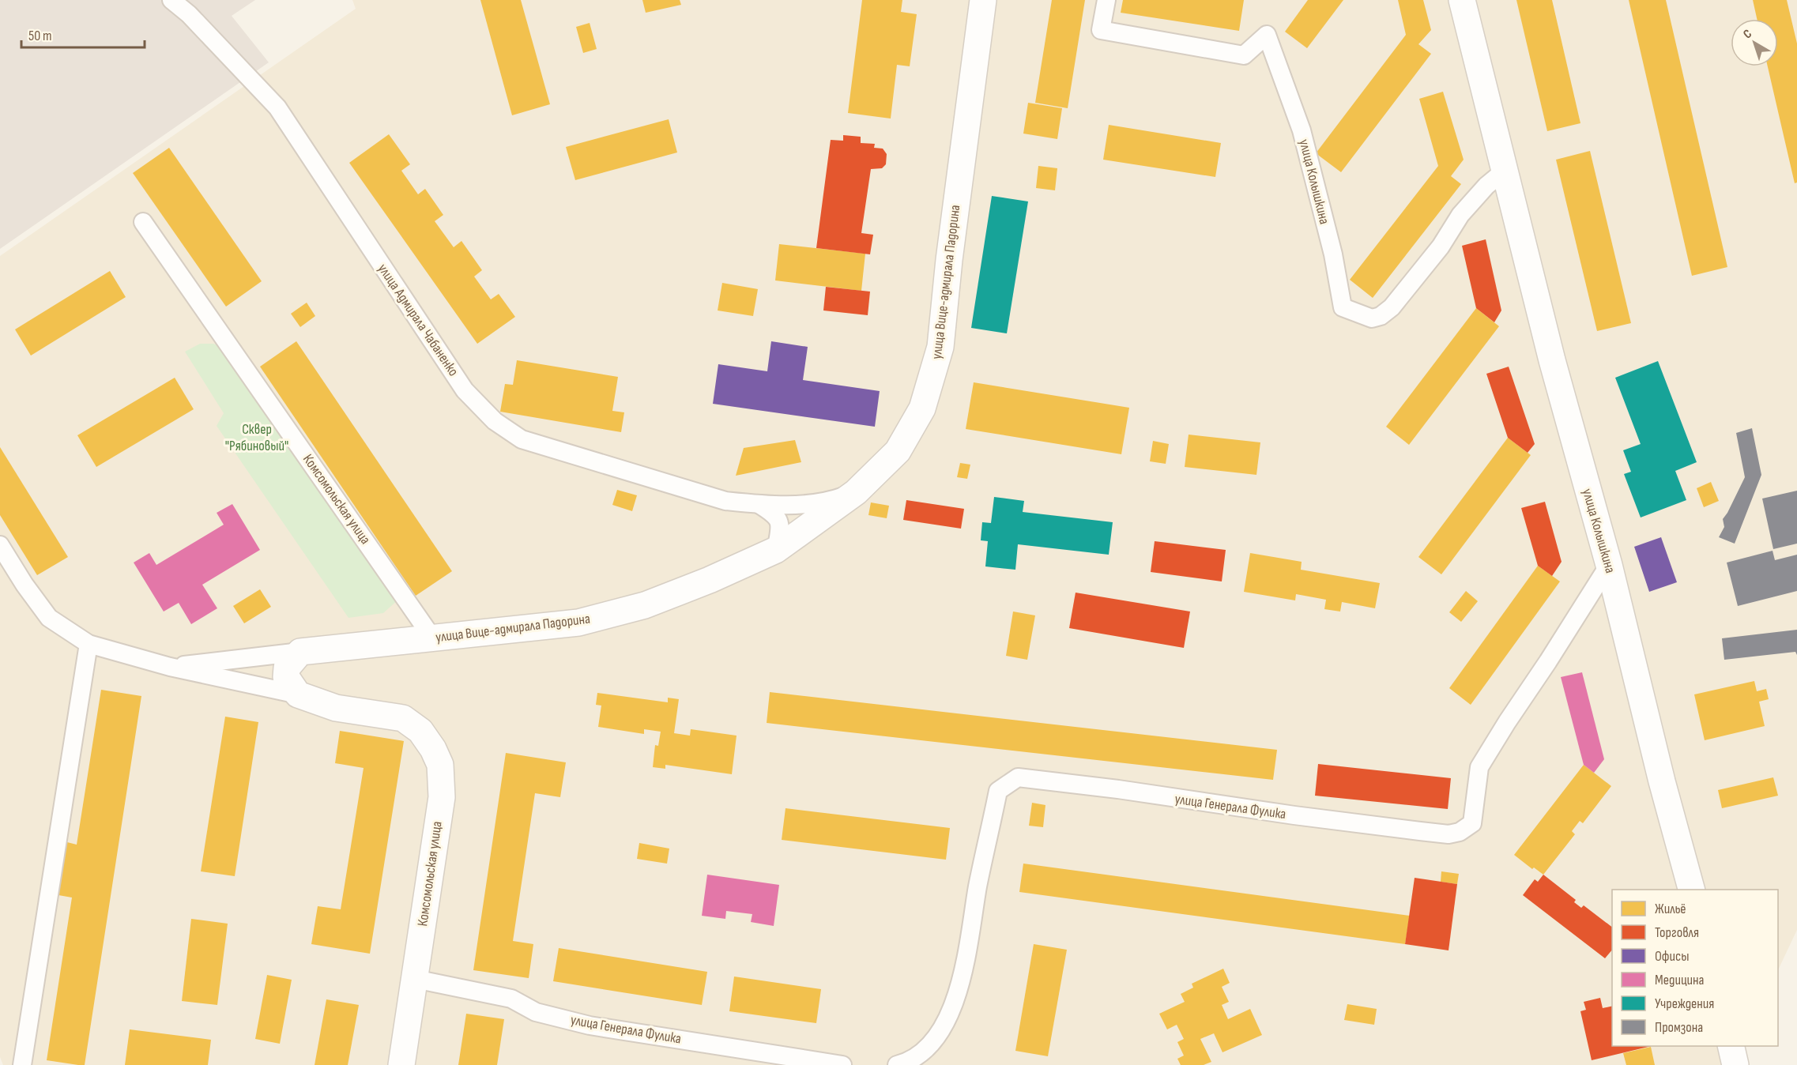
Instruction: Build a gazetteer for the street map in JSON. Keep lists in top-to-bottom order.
{
  "streets": {
    "street": [
      "улица Колышкина",
      "улица Вице-адмирала Падорина",
      "улица Адмирала Чабаненко",
      "Комсомольская улица",
      "улица Генерала Фулика"
    ]
  },
  "crossings": [
    ["улица Колышкина", "улица Генерала Фулика"],
    ["улица Вице-адмирала Падорина", "улица Адмирала Чабаненко"],
    ["улица Вице-адмирала Падорина", "Комсомольская улица"],
    ["Комсомольская улица", "улица Генерала Фулика"]
  ],
  "parks": ["Сквер \"Рябиновый\""],
  "legend": [
    "Жильё",
    "Торговля",
    "Офисы",
    "Медицина",
    "Учреждения",
    "Промзона"
  ],
  "scale_bar": "50 m",
  "north": "top left"
}
